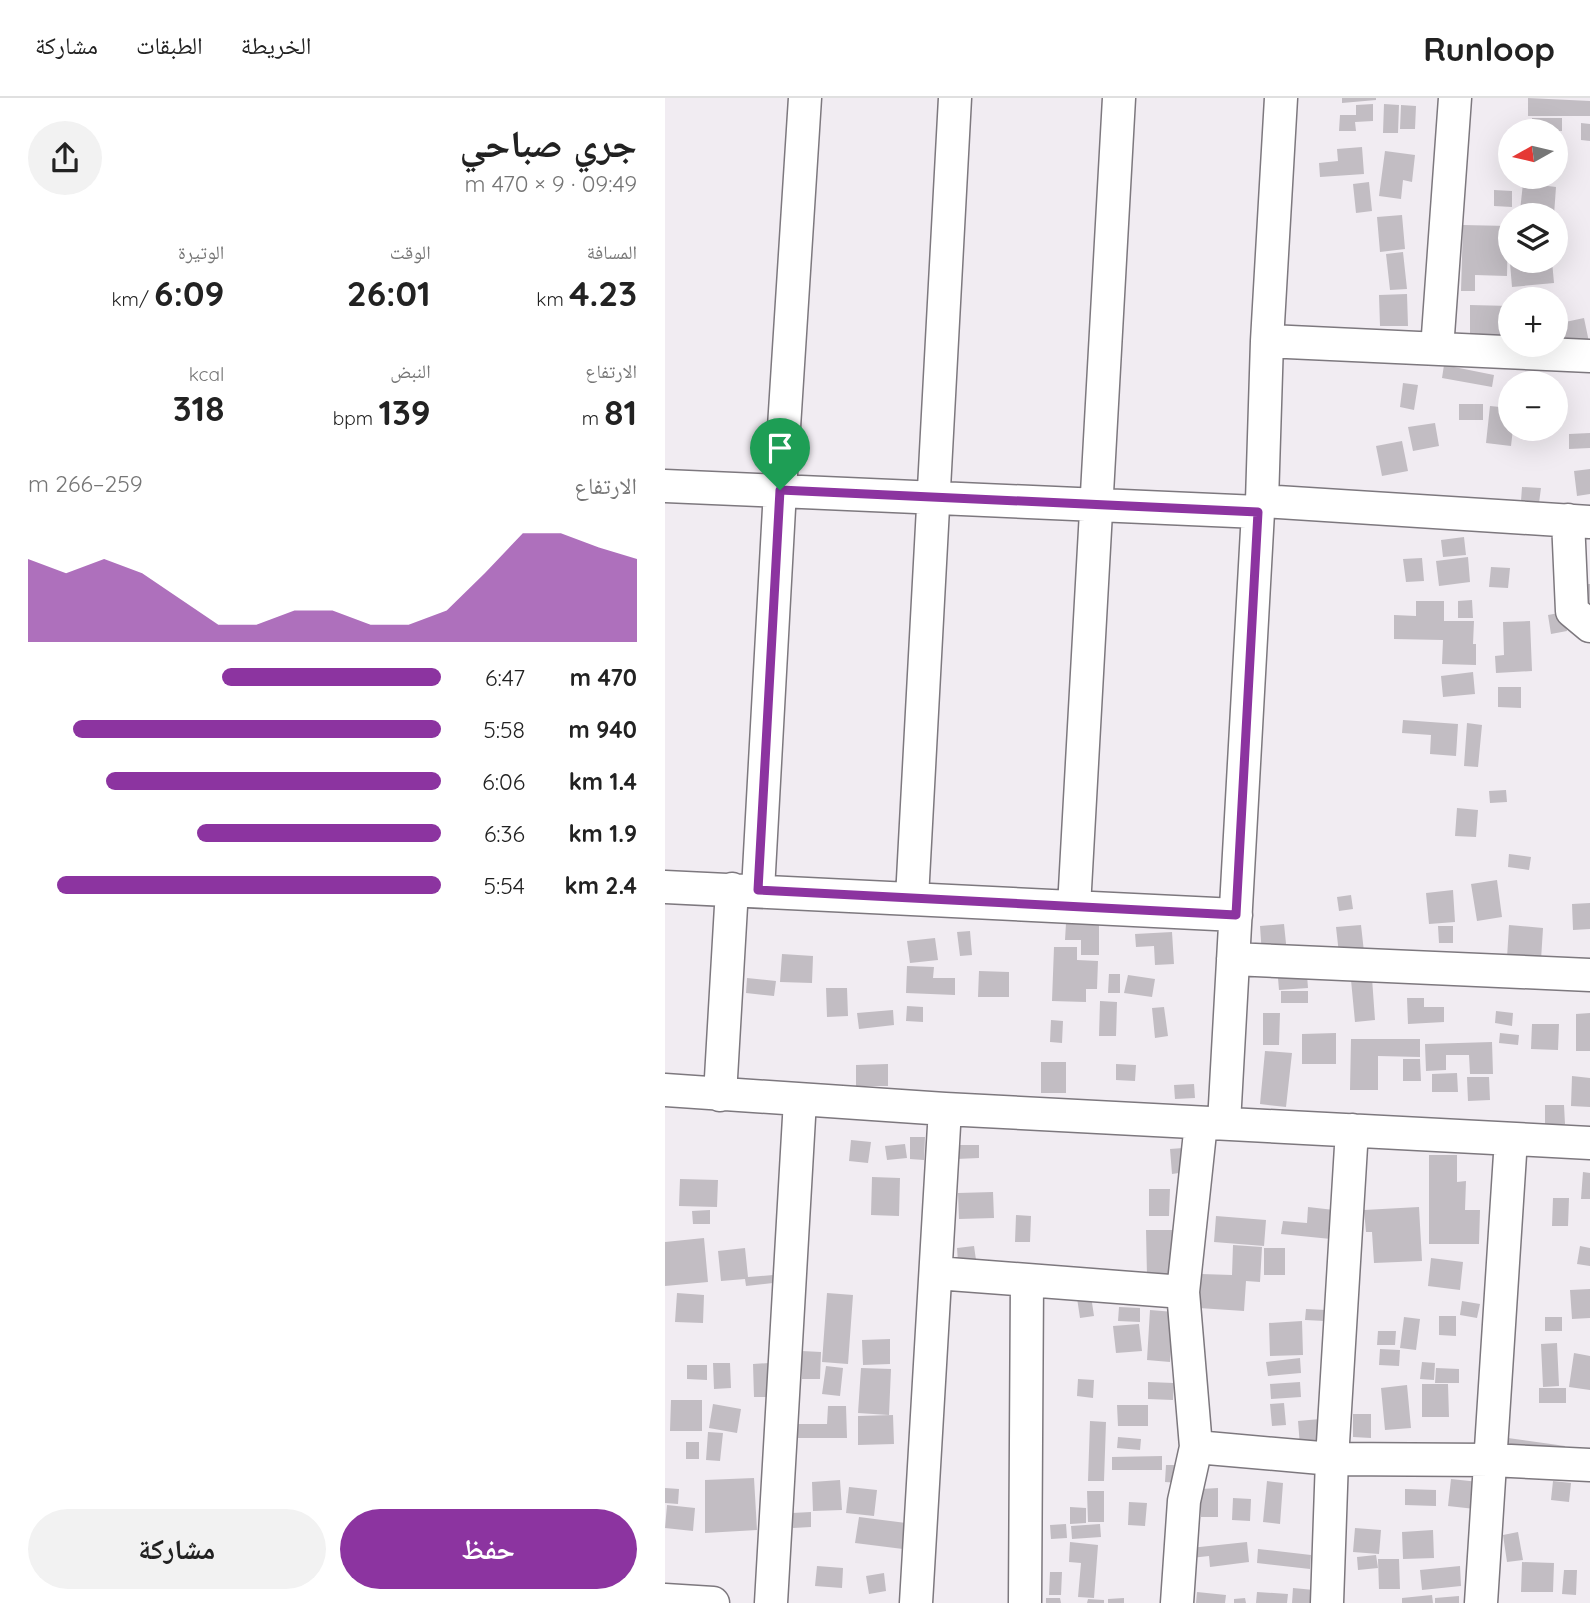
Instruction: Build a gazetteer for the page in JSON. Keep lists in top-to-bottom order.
{
  "north": "left",
  "page": {
    "header": "Runloop",
    "nav": ["الخريطة", "الطبقات", "مشاركة"],
    "heading": ["جري صباحي", "09:49 · 9 × 470 m"],
    "map_buttons": ["+", "−"],
    "stats": [
      ["المسافة", "4.23 km"],
      ["الوقت", "26:01"],
      ["الوتيرة", "6:09 /km"],
      ["الارتفاع", "81 m"],
      ["النبض", "139 bpm"],
      ["kcal", "318"]
    ],
    "chart": ["الارتفاع", "259–266 m"],
    "list": [
      {
        "name": "470 m",
        "note": "6:47"
      },
      {
        "name": "940 m",
        "note": "5:58"
      },
      {
        "name": "1.4 km",
        "note": "6:06"
      },
      {
        "name": "1.9 km",
        "note": "6:36"
      },
      {
        "name": "2.4 km",
        "note": "5:54"
      }
    ],
    "buttons": ["حفظ", "مشاركة"]
  }
}
